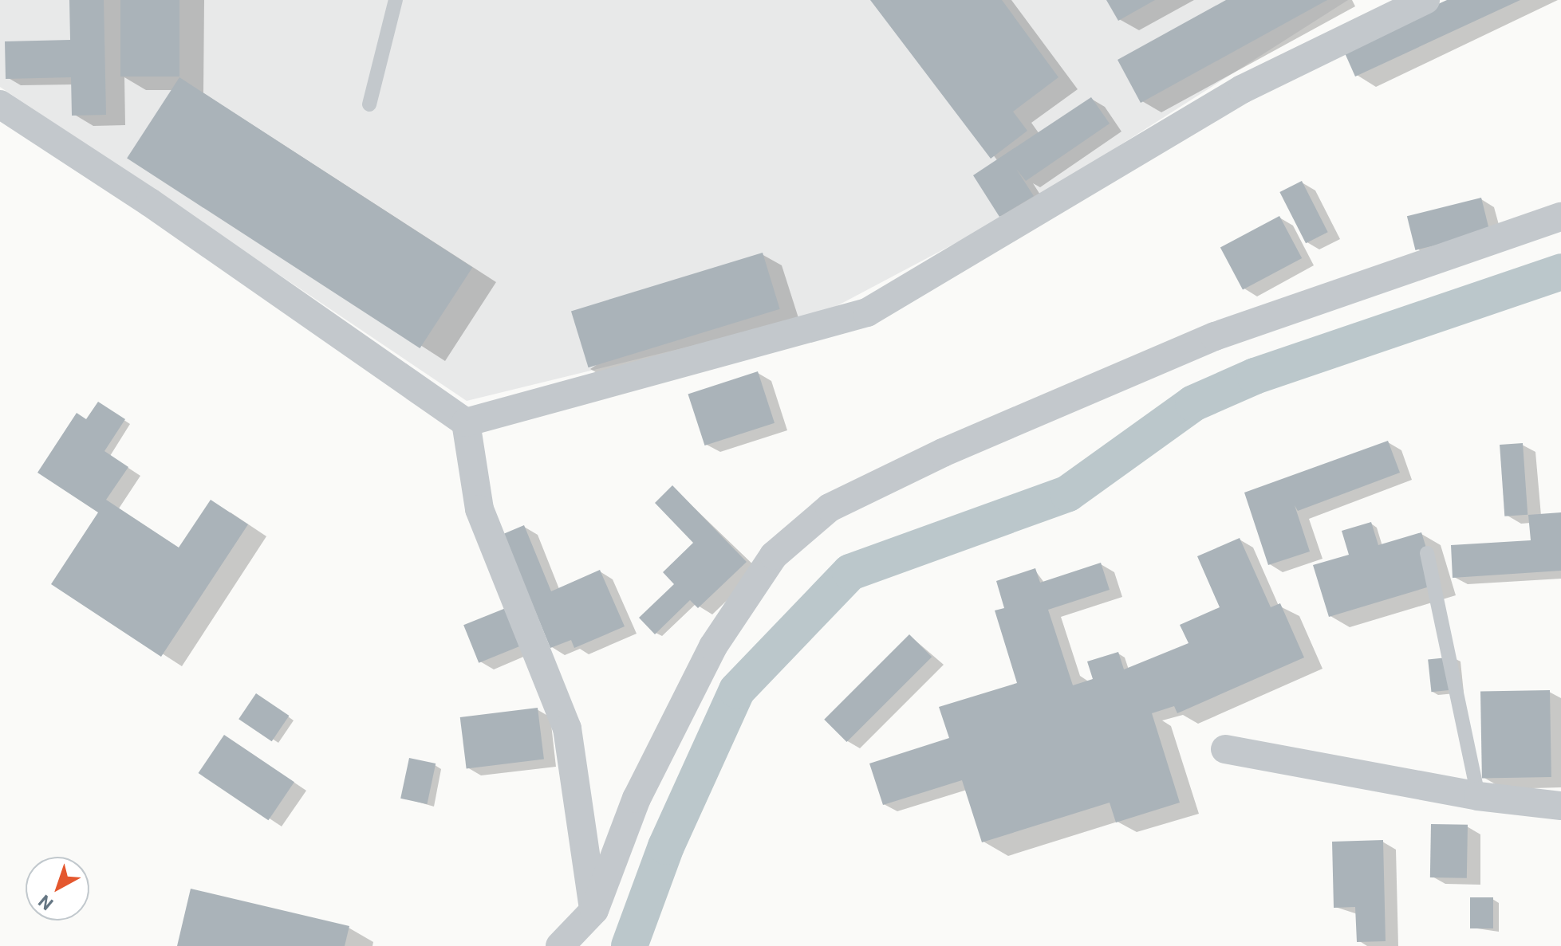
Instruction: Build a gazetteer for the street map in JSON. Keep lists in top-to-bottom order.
{
  "north": "bottom left"
}
